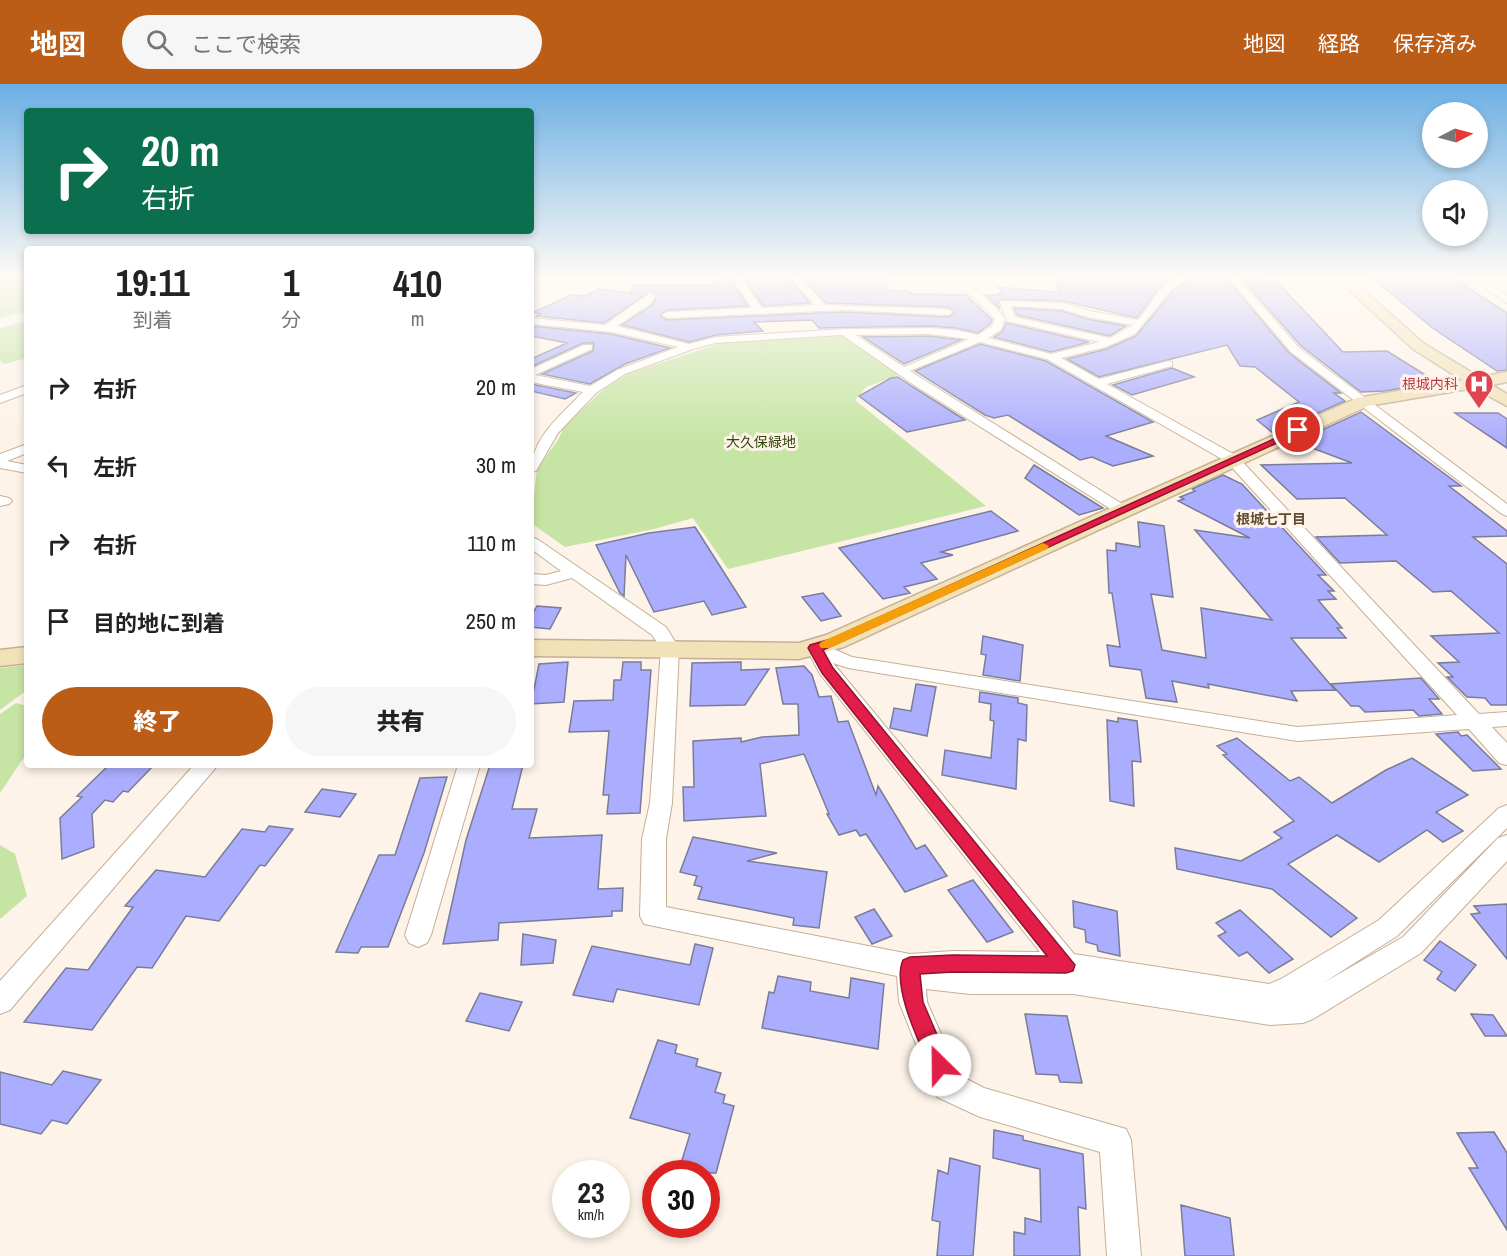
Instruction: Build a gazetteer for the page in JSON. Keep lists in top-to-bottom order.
{
  "districts": ["根城七丁目"],
  "parks": ["大久保緑地"],
  "places": {
    "hospital": ["根城内科"]
  },
  "north": "right",
  "page": {
    "header": "地図",
    "search": "ここで検索",
    "nav": ["地図", "経路", "保存済み"],
    "turn": ["20 m", "右折"],
    "eta": [
      "19:11",
      "到着",
      "1",
      "分",
      "410",
      "m"
    ],
    "list": [
      {
        "name": "右折",
        "value": "20 m"
      },
      {
        "name": "左折",
        "value": "30 m"
      },
      {
        "name": "右折",
        "value": "110 m"
      },
      {
        "name": "目的地に到着",
        "value": "250 m"
      }
    ],
    "buttons": ["終了", "共有"],
    "speed": "23 km/h",
    "limit": "30"
  }
}
